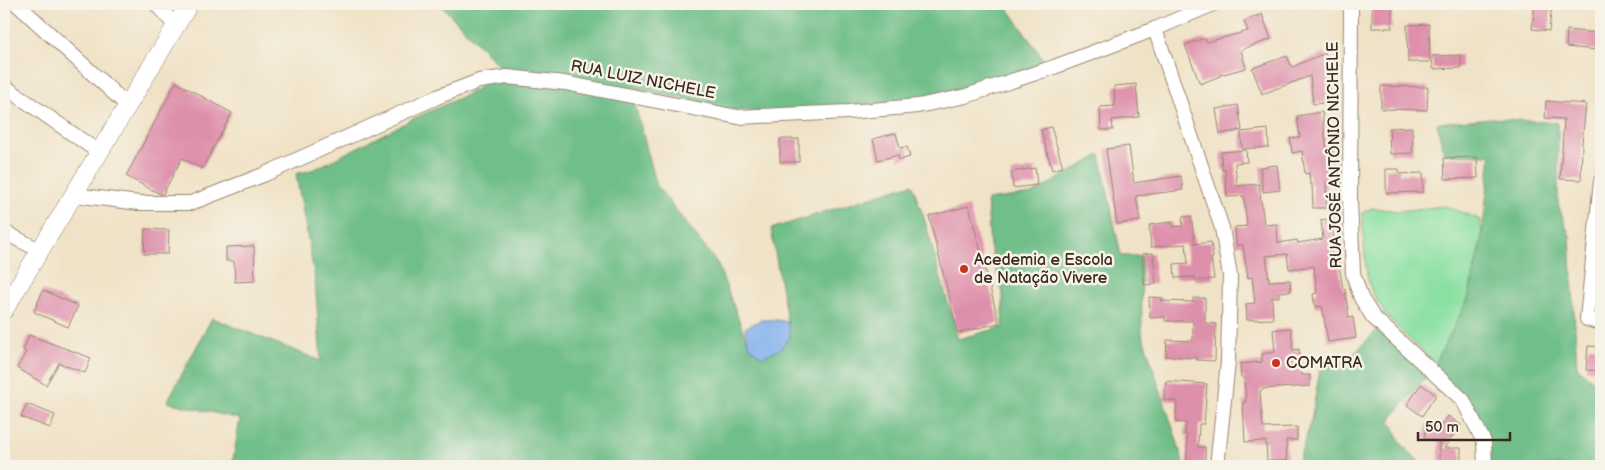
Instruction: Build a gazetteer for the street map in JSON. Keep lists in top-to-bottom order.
{
  "streets": {
    "street": ["RUA LUIZ NICHELE", "RUA JOSÉ ANTÔNIO NICHELE"]
  },
  "places": ["Acedemia e Escola de Natação Vivere", "COMATRA"],
  "scale_bar": "50 m"
}
